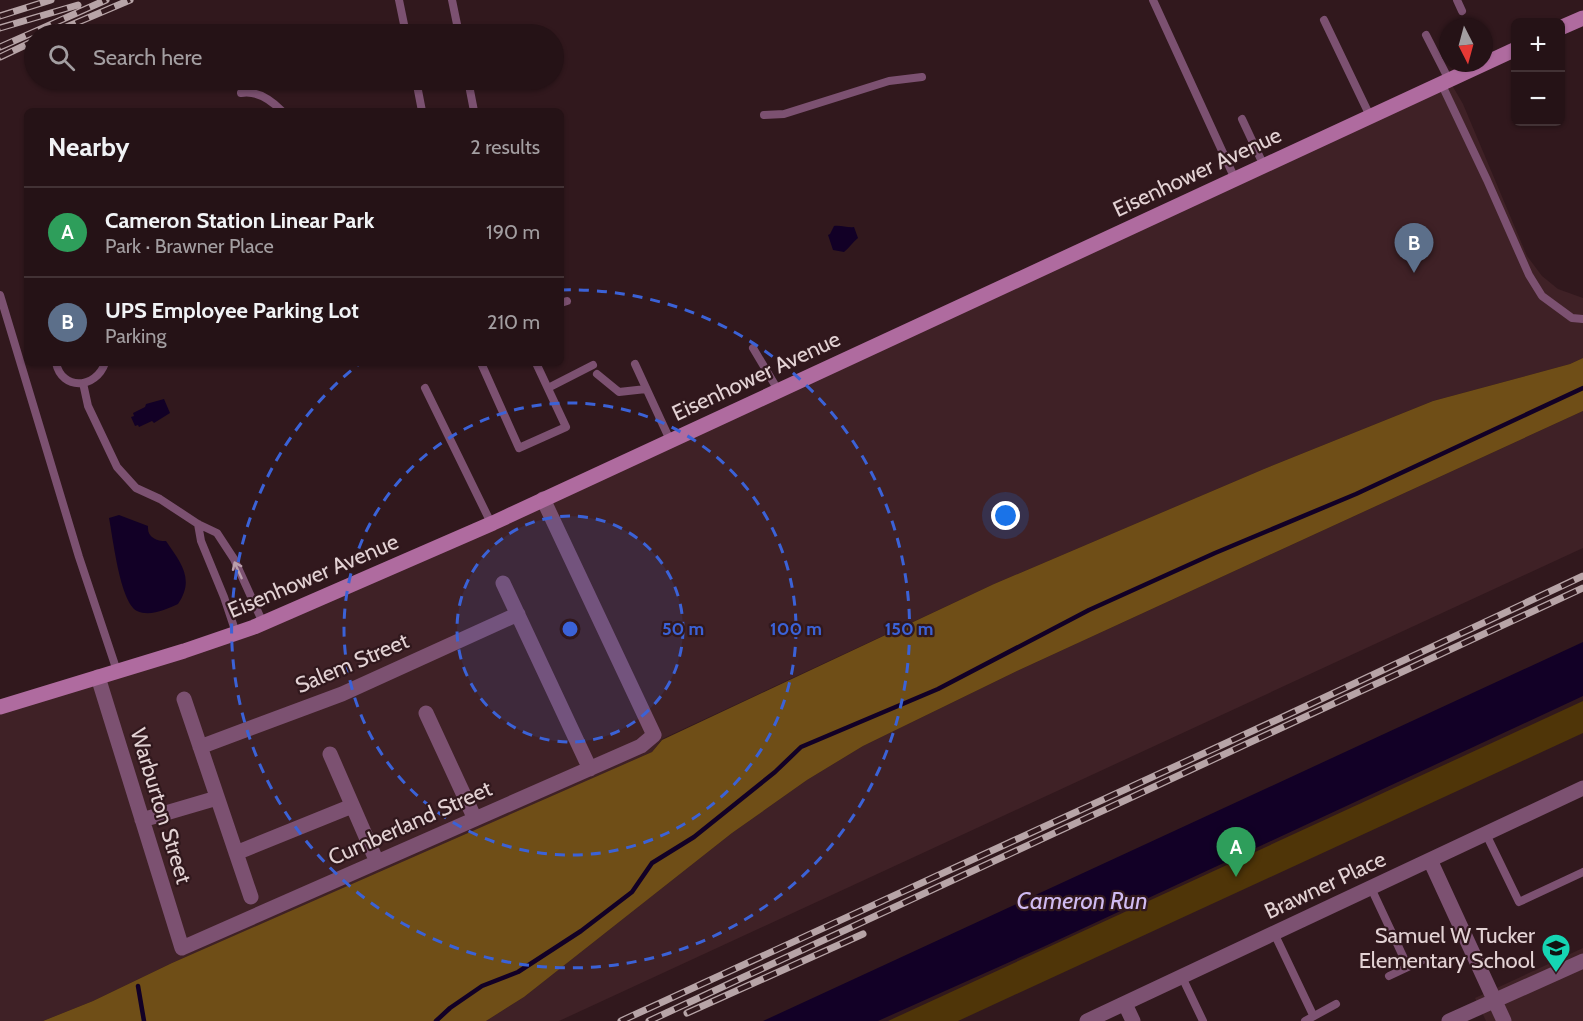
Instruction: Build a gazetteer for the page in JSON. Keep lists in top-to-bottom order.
{
  "streets": {
    "main road": ["Eisenhower Avenue"],
    "street": [
      "Salem Street",
      "Warburton Street",
      "Cumberland Street",
      "Brawner Place"
    ]
  },
  "crossings": [
    ["Eisenhower Avenue", "Warburton Street"],
    ["Eisenhower Avenue", "Cumberland Street"],
    ["Warburton Street", "Cumberland Street"]
  ],
  "water": ["Cameron Run"],
  "places": {
    "school or university": ["Samuel W Tucker Elementary School"]
  },
  "north": "bottom",
  "page": {
    "map_buttons": ["+", "−"],
    "search": "Search here",
    "heading": ["Nearby", "2 results"],
    "list": [
      {
        "mark": "A",
        "name": "Cameron Station Linear Park",
        "note": "Park · Brawner Place",
        "value": "190 m"
      },
      {
        "mark": "B",
        "name": "UPS Employee Parking Lot",
        "note": "Parking",
        "value": "210 m"
      }
    ],
    "pins": ["B", "A"]
  },
  "rings": ["50 m", "100 m", "150 m"]
}
